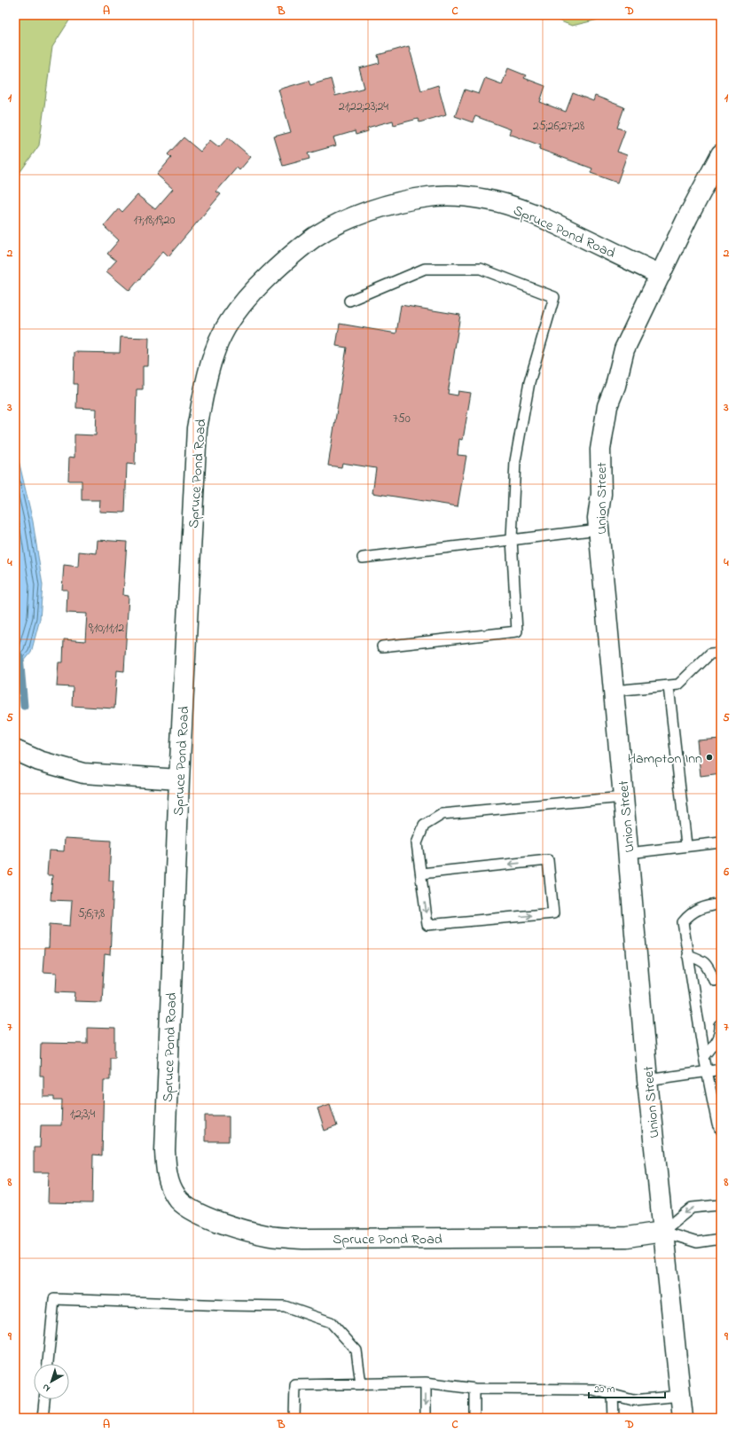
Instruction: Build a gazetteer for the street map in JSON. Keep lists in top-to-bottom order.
{
  "streets": {
    "street": ["Spruce Pond Road", "Union Street"]
  },
  "crossings": [
    ["Spruce Pond Road", "Union Street"]
  ],
  "places": ["Hampton Inn"],
  "house_numbers": [
    "21;22;23;24",
    "25;26;27;28",
    "17;18;19;20",
    "750",
    "9;10;11;12",
    "5;6;7;8",
    "1;2;3;4"
  ],
  "scale_bar": "20 m",
  "north": "bottom left",
  "grid": {
    "columns": [
      "A",
      "B",
      "C",
      "D"
    ],
    "rows": [
      "1",
      "2",
      "3",
      "4",
      "5",
      "6",
      "7",
      "8",
      "9"
    ]
  }
}
